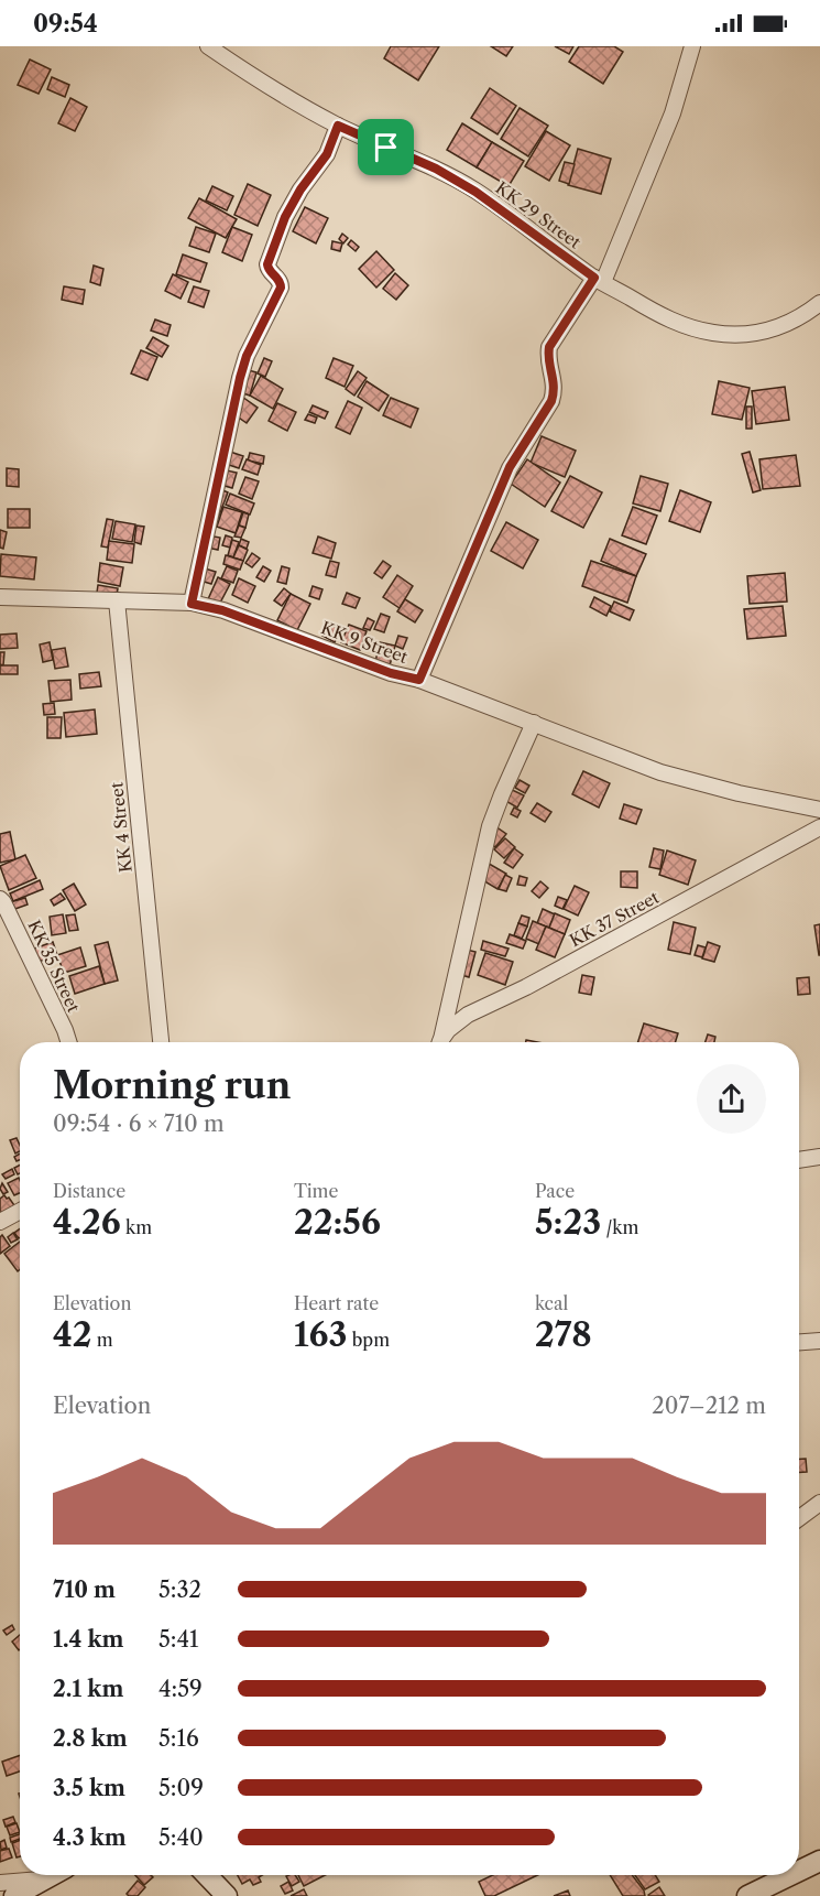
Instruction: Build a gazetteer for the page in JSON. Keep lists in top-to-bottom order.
{
  "streets": {
    "street": [
      "KK 29 Street",
      "KK 9 Street",
      "KK 4 Street",
      "KK 37 Street",
      "KK 35 Street"
    ]
  },
  "crossings": [
    ["KK 9 Street", "KK 4 Street"]
  ],
  "page": {
    "status": "09:54",
    "heading": ["Morning run", "09:54 · 6 × 710 m"],
    "stats": [
      ["Distance", "4.26 km"],
      ["Time", "22:56"],
      ["Pace", "5:23 /km"],
      ["Elevation", "42 m"],
      ["Heart rate", "163 bpm"],
      ["kcal", "278"]
    ],
    "chart": ["Elevation", "207–212 m"],
    "list": [
      {
        "name": "710 m",
        "note": "5:32"
      },
      {
        "name": "1.4 km",
        "note": "5:41"
      },
      {
        "name": "2.1 km",
        "note": "4:59"
      },
      {
        "name": "2.8 km",
        "note": "5:16"
      },
      {
        "name": "3.5 km",
        "note": "5:09"
      },
      {
        "name": "4.3 km",
        "note": "5:40"
      }
    ]
  }
}
